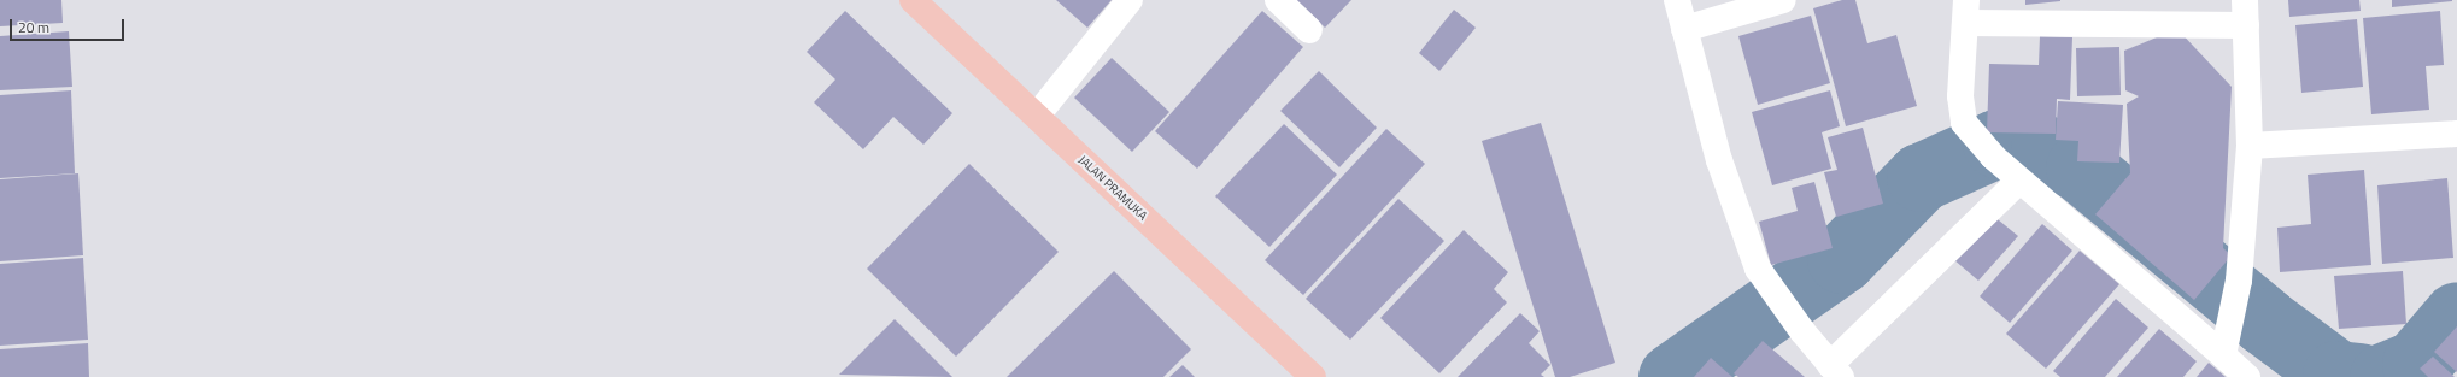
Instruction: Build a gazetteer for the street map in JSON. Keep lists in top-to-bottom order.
{
  "streets": {
    "main road": ["JALAN PRAMUKA"]
  },
  "scale_bar": "20 m"
}
